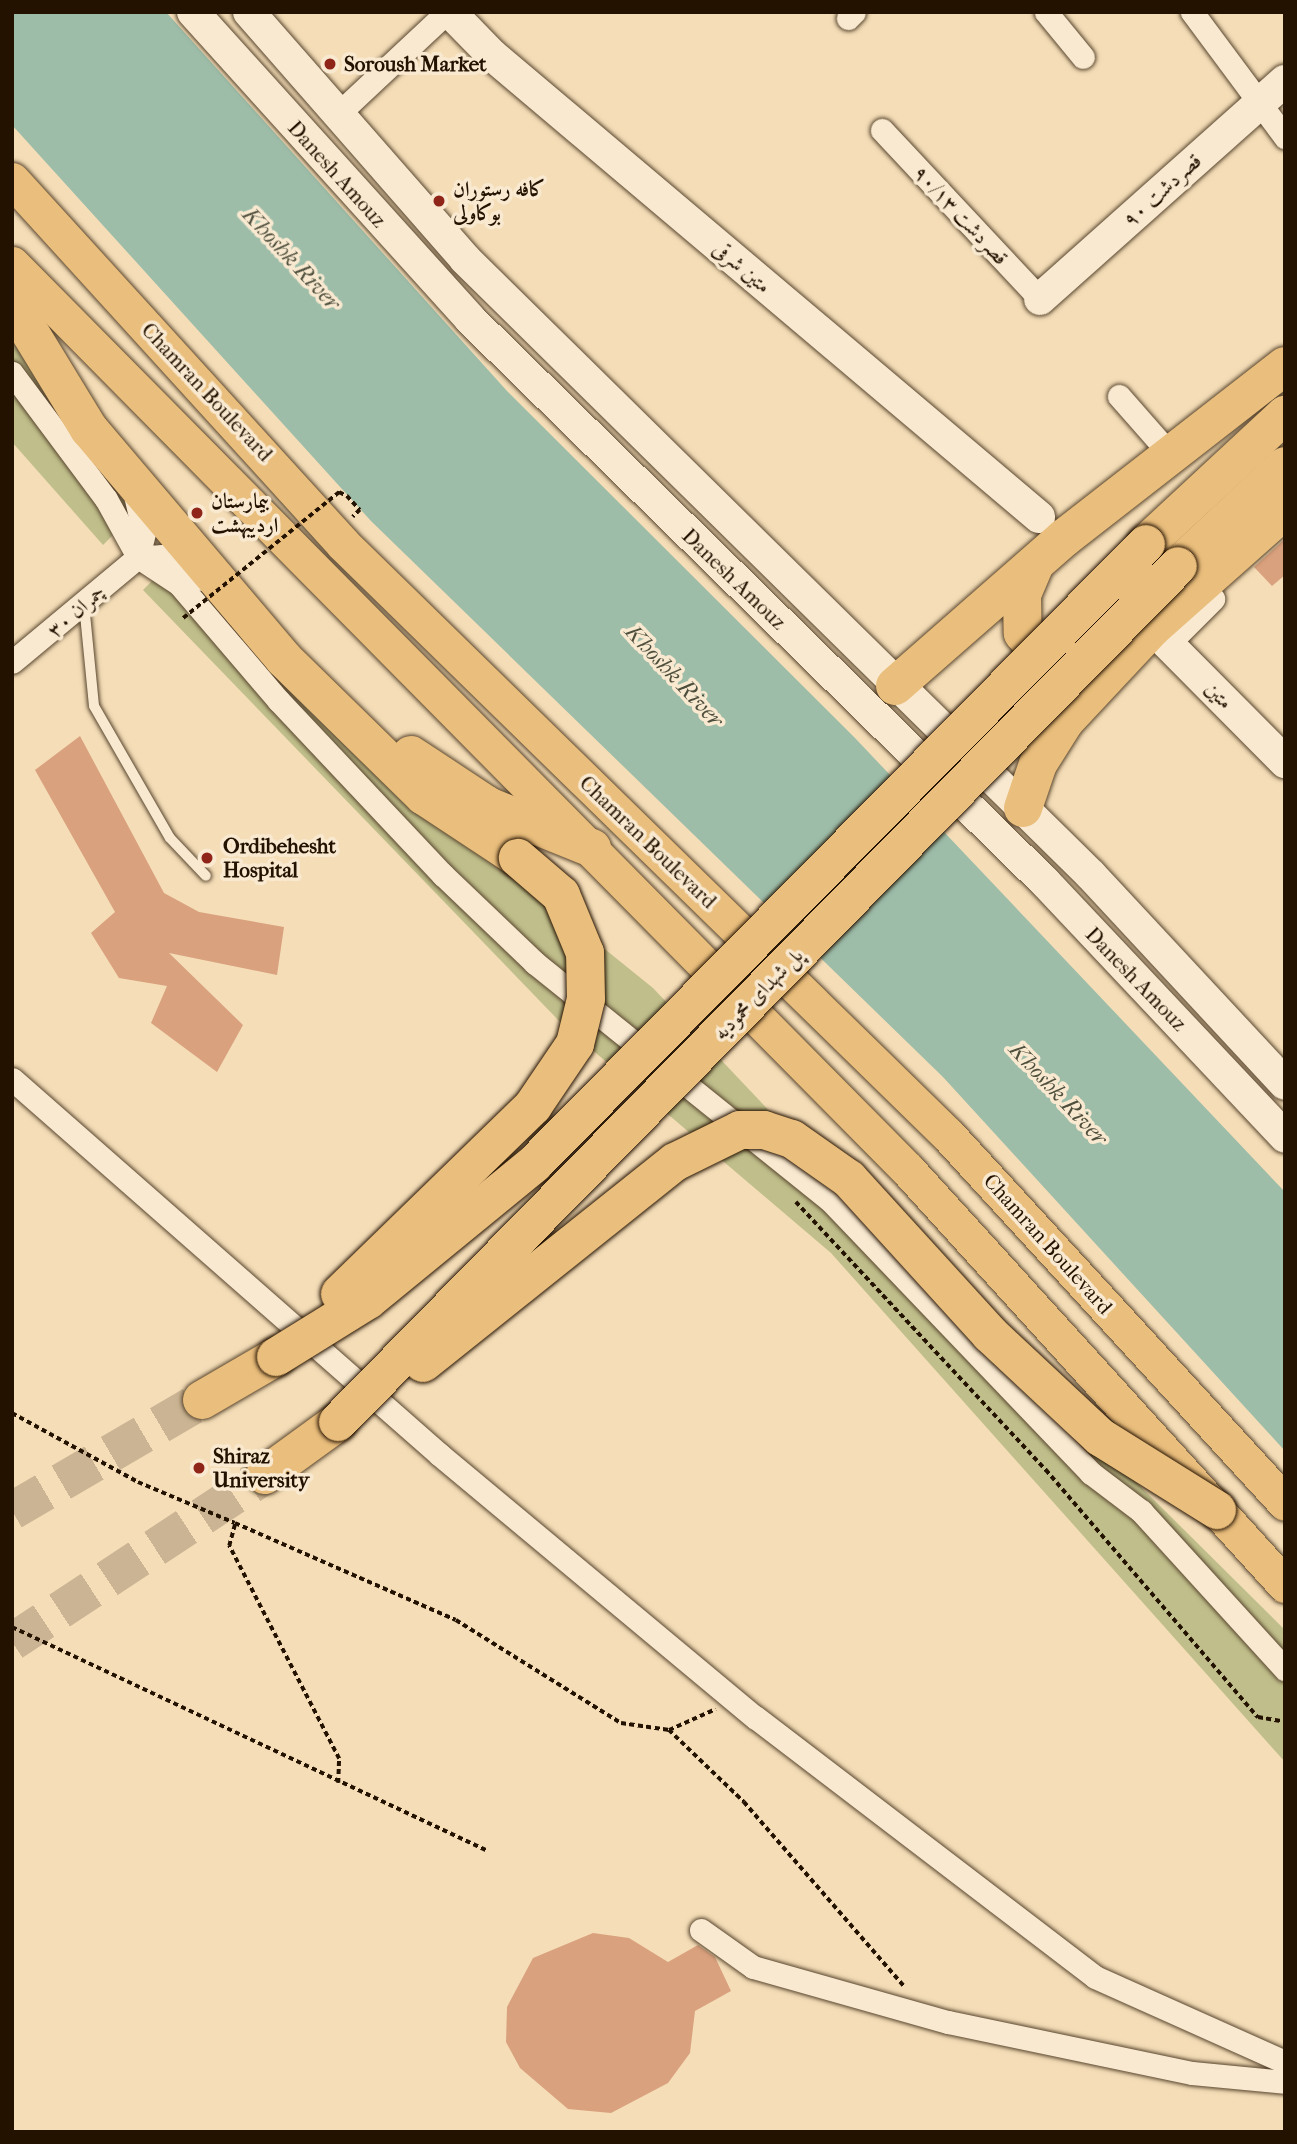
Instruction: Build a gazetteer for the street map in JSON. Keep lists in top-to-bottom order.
{
  "streets": {
    "highway": ["پل شهدای محمودیه"],
    "main road": [
      "Danesh Amouz",
      "۹۰ قصردشت",
      "متین شرقی",
      "Chamran Boulevard",
      "متین"
    ],
    "street": ["۹۰/۱۳ قصردشت", "۳۰ چمران"]
  },
  "crossings": [
    ["۹۰ قصردشت", "۹۰/۱۳ قصردشت"]
  ],
  "water": ["Khoshk River"],
  "places": [
    "Soroush Market",
    "کافه رستوران بوکاولی",
    "بیمارستان اردیبهشت",
    "Ordibehesht Hospital",
    "Shiraz University"
  ]
}
